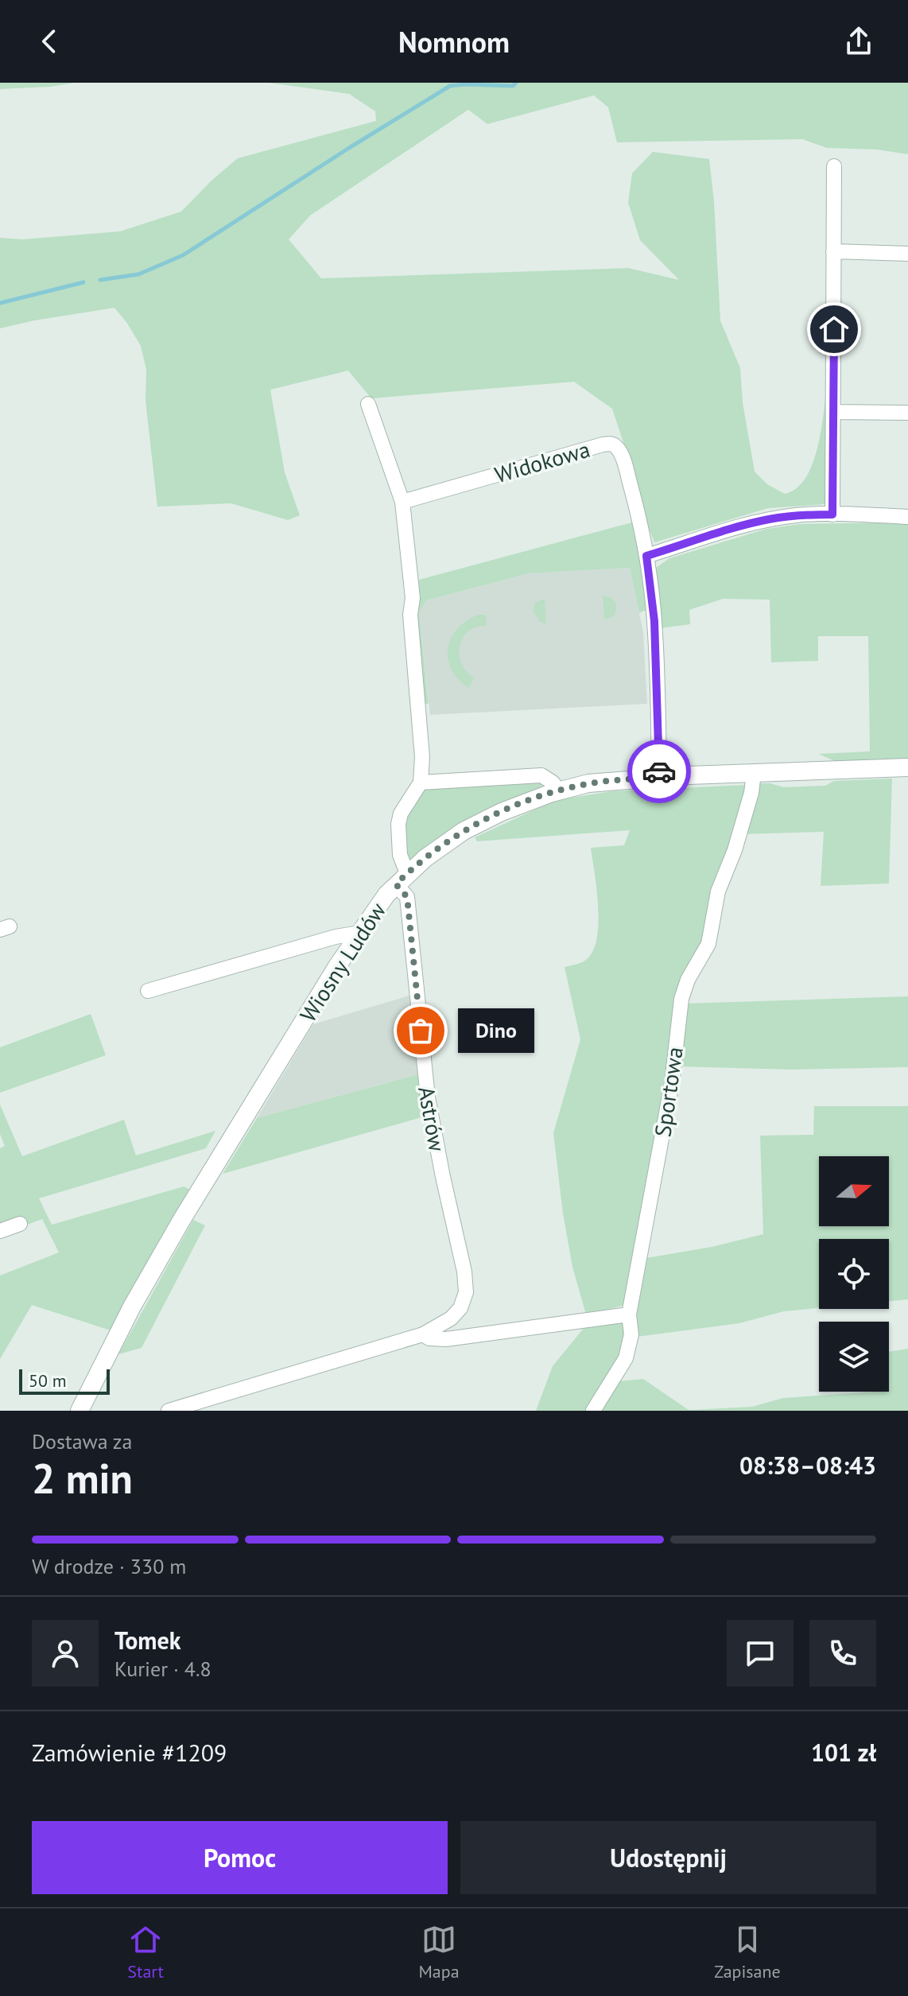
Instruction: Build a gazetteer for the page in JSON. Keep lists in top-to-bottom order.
{
  "streets": {
    "street": [
      "Widokowa",
      "Wiosny Ludów",
      "Sportowa",
      "Astrów"
    ]
  },
  "crossings": [
    ["Widokowa", "Wiosny Ludów"],
    ["Wiosny Ludów", "Sportowa"],
    ["Wiosny Ludów", "Astrów"],
    ["Sportowa", "Astrów"]
  ],
  "places": ["Dino"],
  "scale_bar": "50 m",
  "north": "right",
  "page": {
    "header": "Nomnom",
    "bubble": "Dino",
    "scale": "50 m",
    "heading": ["2 min", "Dostawa za", "08:38–08:43"],
    "panel": [
      "Tomek",
      "Kurier · 4.8",
      "Zamówienie #1209",
      "101 zł"
    ],
    "bar": "W drodze · 330 m",
    "buttons": ["Pomoc", "Udostępnij"],
    "tabs": ["Start", "Mapa", "Zapisane"]
  }
}
